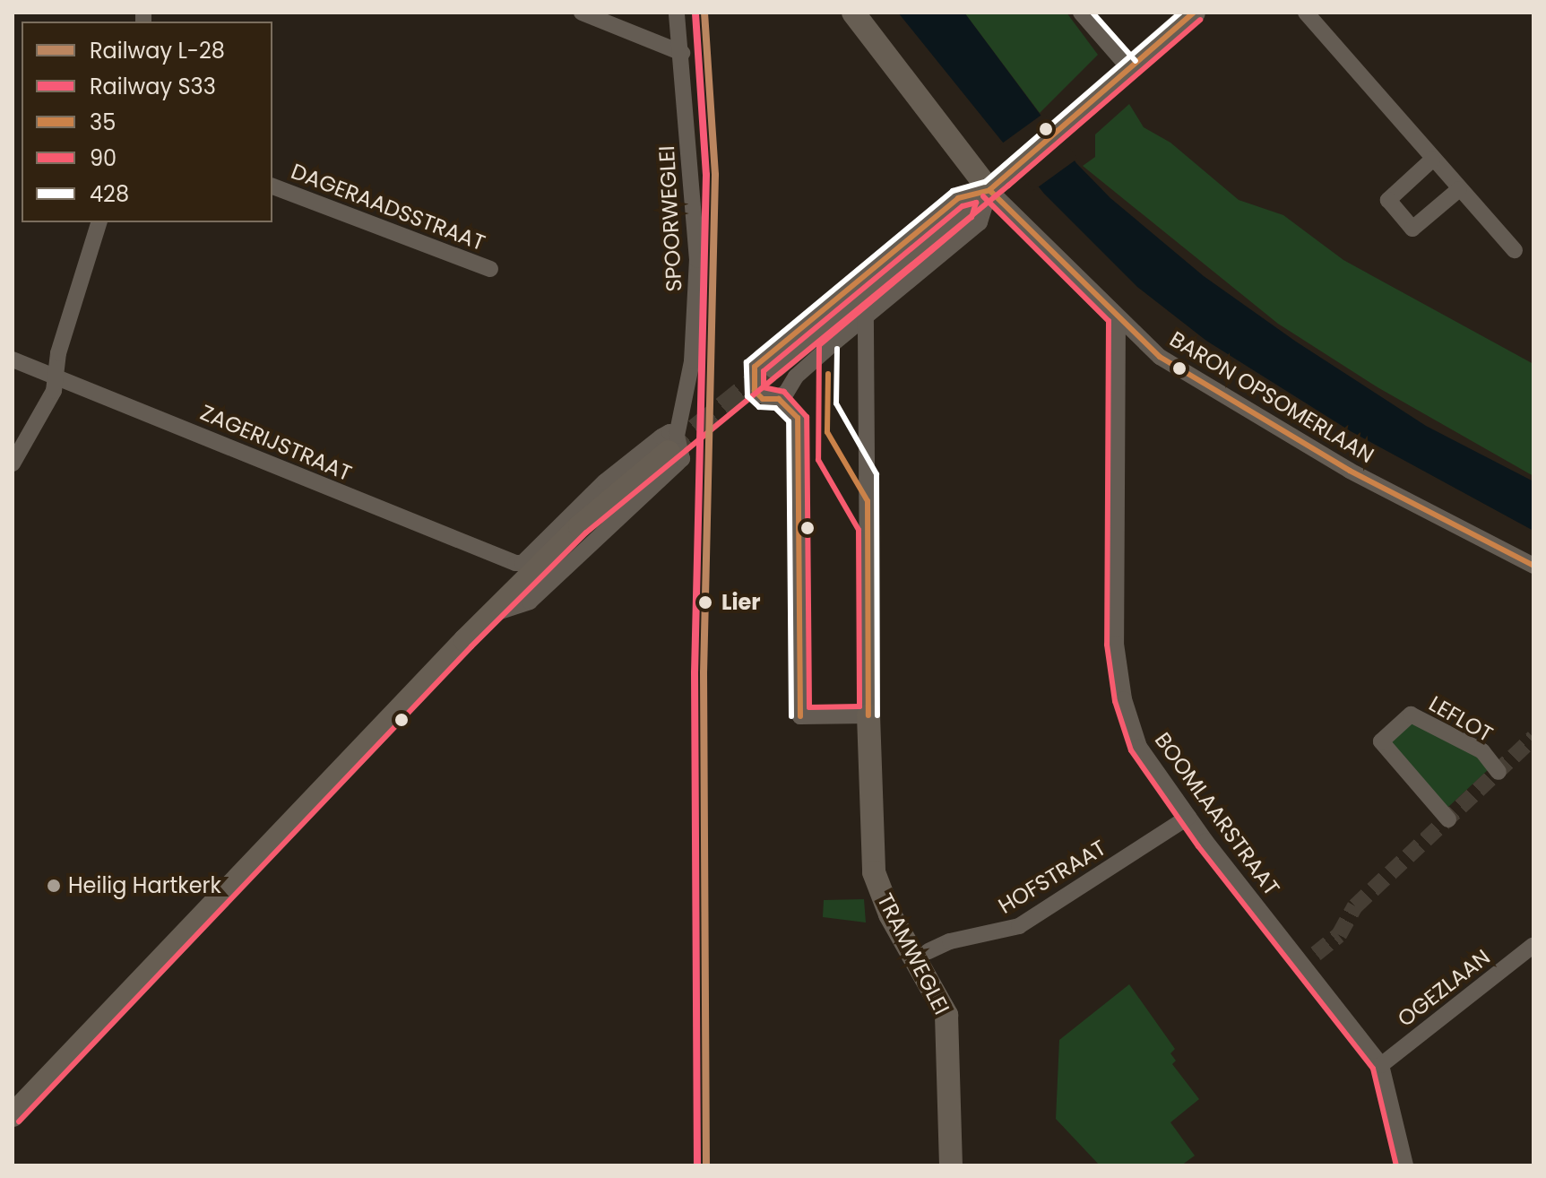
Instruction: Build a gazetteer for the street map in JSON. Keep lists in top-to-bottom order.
{
  "streets": {
    "street": [
      "DAGERAADSSTRAAT",
      "SPOORWEGLEI",
      "BARON OPSOMERLAAN",
      "ZAGERIJSTRAAT",
      "LEFLOT",
      "BOOMLAARSTRAAT",
      "HOFSTRAAT",
      "TRAMWEGLEI",
      "OGEZLAAN"
    ]
  },
  "crossings": [
    ["SPOORWEGLEI", "ZAGERIJSTRAAT"],
    ["BARON OPSOMERLAAN", "BOOMLAARSTRAAT"],
    ["BOOMLAARSTRAAT", "HOFSTRAAT"],
    ["BOOMLAARSTRAAT", "OGEZLAAN"]
  ],
  "places": ["Lier", "Heilig Hartkerk"],
  "lines": [
    "rail line L-28",
    "transit line 35",
    "transit line 428",
    "rail line S33",
    "transit line 90"
  ],
  "legend": [
    "Railway L-28",
    "Railway S33",
    "35",
    "90",
    "428"
  ]
}
